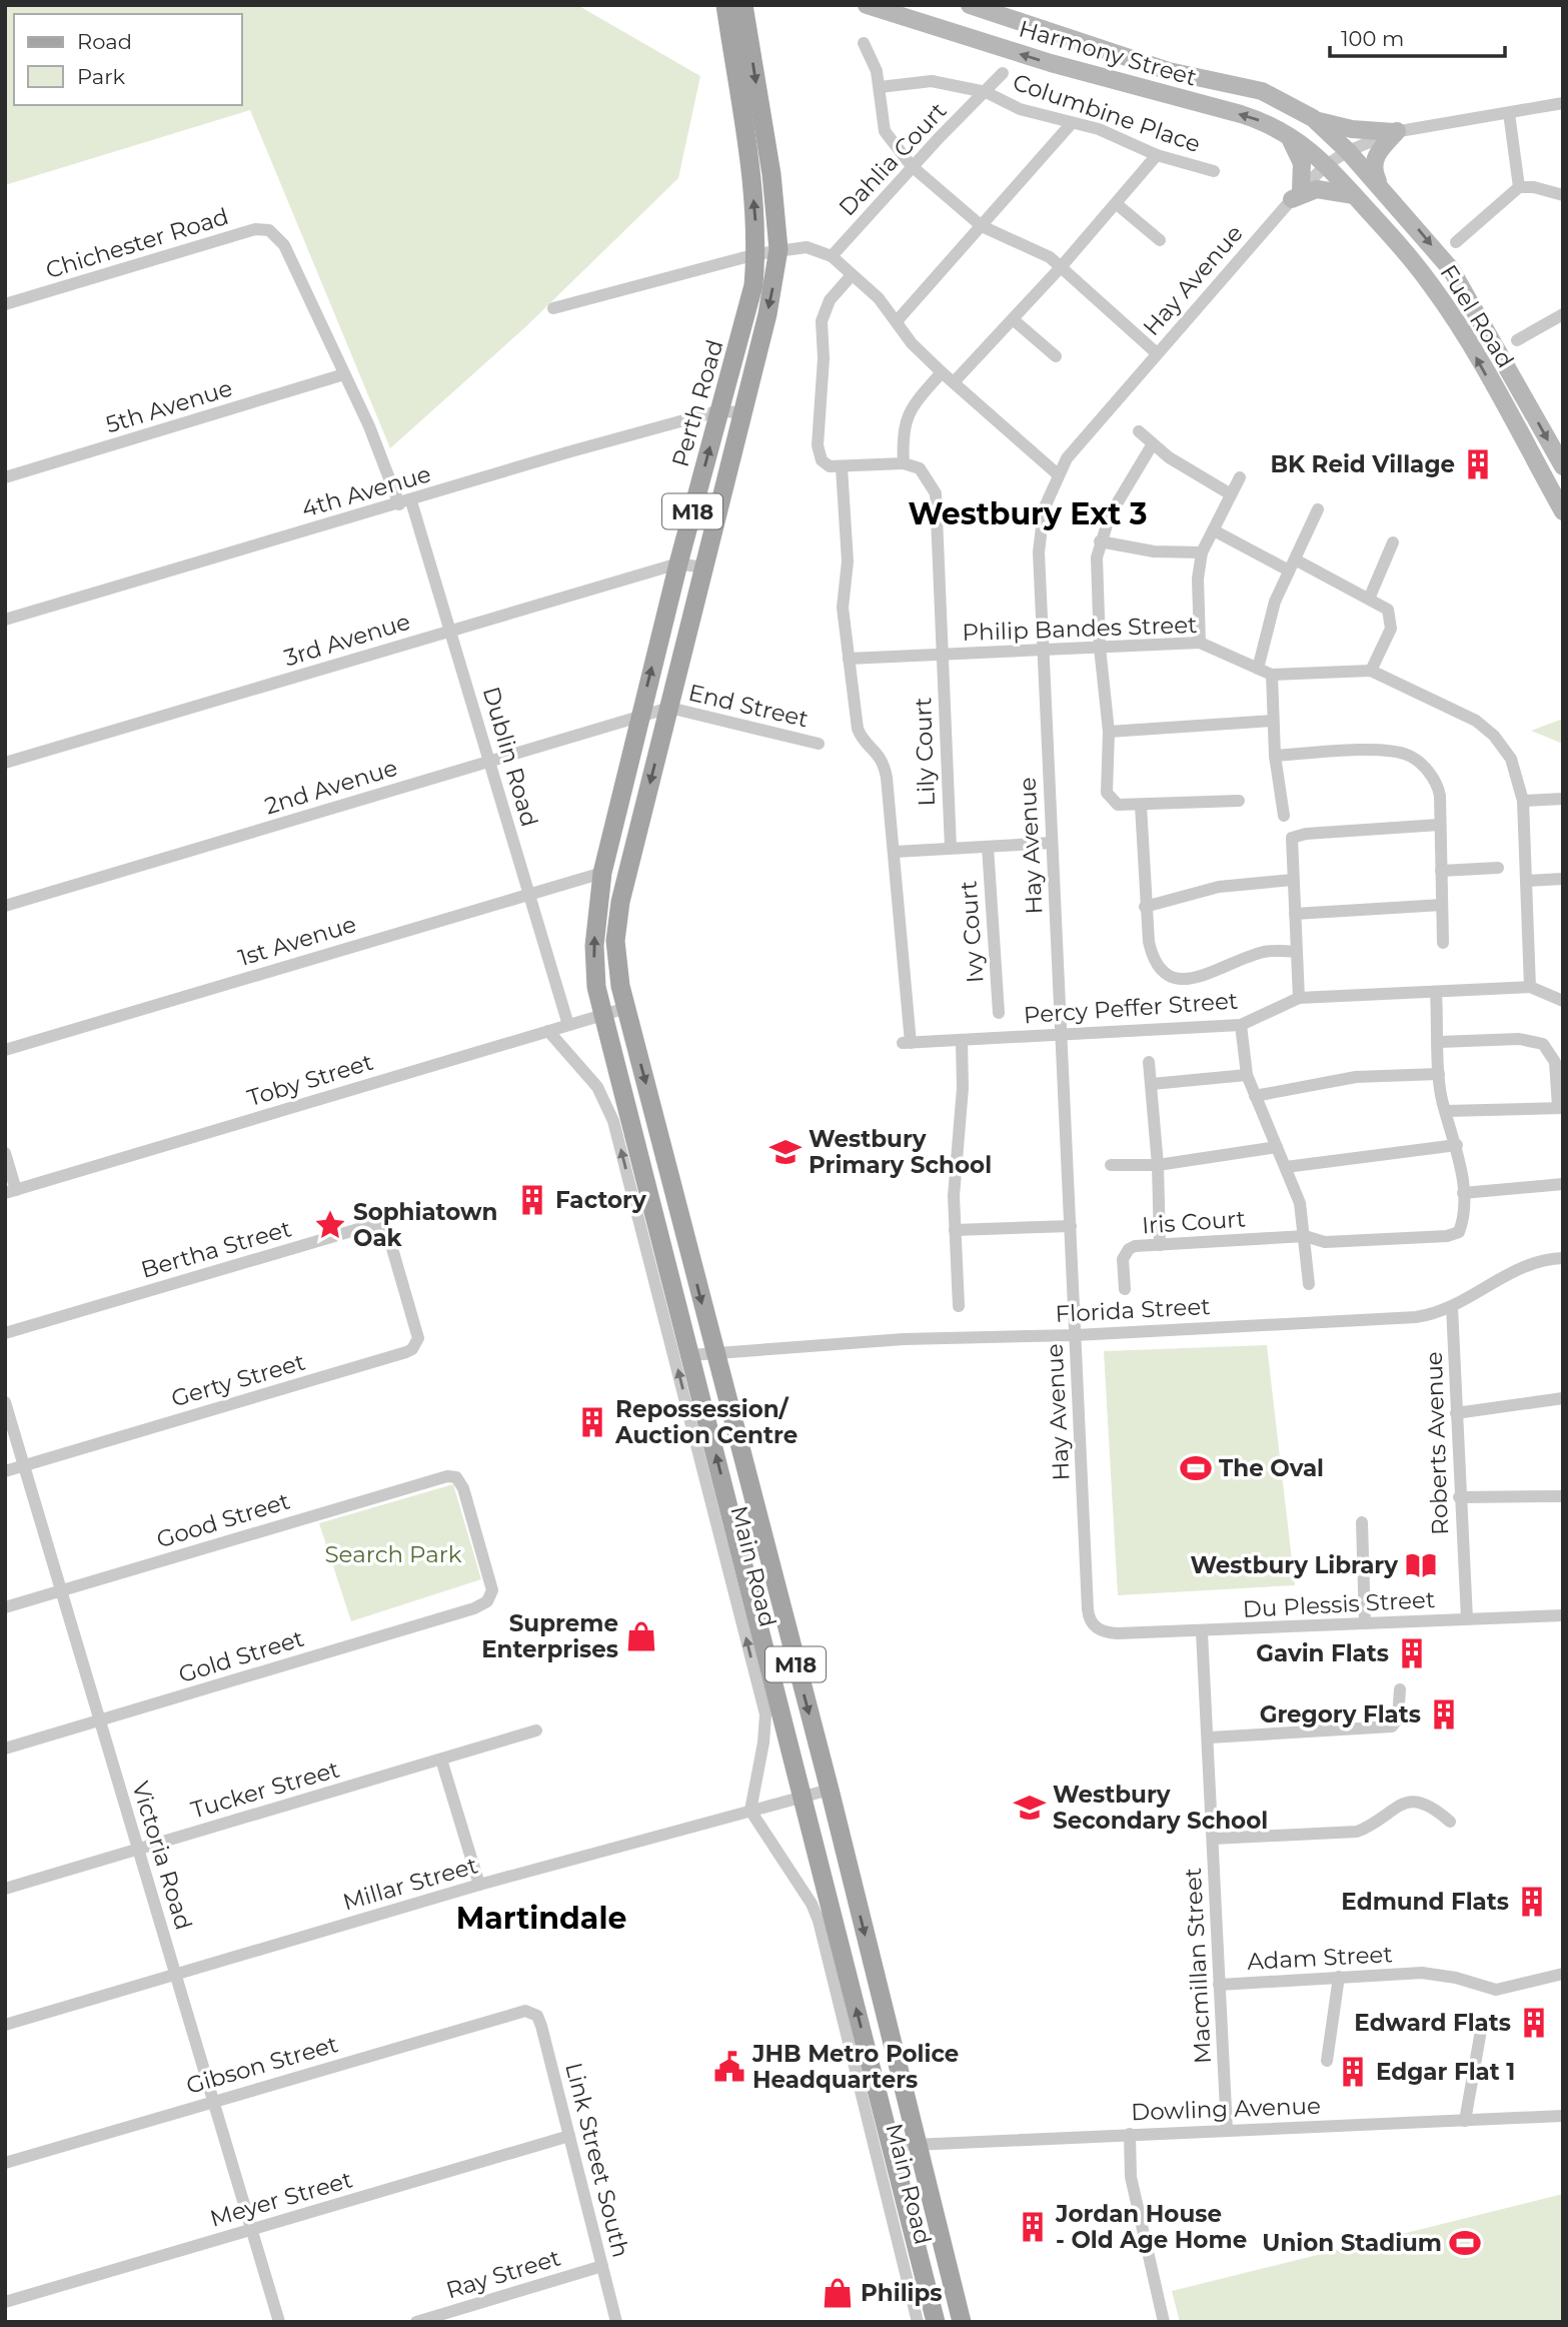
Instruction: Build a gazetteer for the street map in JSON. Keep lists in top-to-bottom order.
{
  "streets": {
    "main road": [
      "Harmony Street",
      "Fuel Road",
      "Perth Road",
      "M18",
      "Main Road"
    ],
    "street": [
      "Columbine Place",
      "Dahlia Court",
      "Chichester Road",
      "Hay Avenue",
      "5th Avenue",
      "4th Avenue",
      "Philip Bandes Street",
      "3rd Avenue",
      "End Street",
      "Lily Court",
      "Dublin Road",
      "2nd Avenue",
      "Ivy Court",
      "1st Avenue",
      "Percy Peffer Street",
      "Toby Street",
      "Iris Court",
      "Bertha Street",
      "Florida Street",
      "Gerty Street",
      "Roberts Avenue",
      "Good Street",
      "Du Plessis Street",
      "Gold Street",
      "Tucker Street",
      "Victoria Road",
      "Millar Street",
      "Adam Street",
      "Macmillan Street",
      "Gibson Street",
      "Dowling Avenue",
      "Link Street South",
      "Meyer Street",
      "Ray Street"
    ]
  },
  "crossings": [
    ["Harmony Street", "Hay Avenue"],
    ["Harmony Street", "Fuel Road"],
    ["Columbine Place", "Dahlia Court"],
    ["Chichester Road", "Dublin Road"],
    ["Hay Avenue", "Fuel Road"],
    ["Hay Avenue", "Philip Bandes Street"],
    ["Hay Avenue", "Percy Peffer Street"],
    ["Hay Avenue", "Florida Street"],
    ["Hay Avenue", "Du Plessis Street"],
    ["Perth Road", "4th Avenue"],
    ["Perth Road", "3rd Avenue"],
    ["Perth Road", "End Street"],
    ["Perth Road", "2nd Avenue"],
    ["Perth Road", "1st Avenue"],
    ["Perth Road", "Toby Street"],
    ["Perth Road", "Main Road"],
    ["5th Avenue", "Dublin Road"],
    ["4th Avenue", "Dublin Road"],
    ["Philip Bandes Street", "Lily Court"],
    ["Philip Bandes Street", "Percy Peffer Street"],
    ["3rd Avenue", "Dublin Road"],
    ["End Street", "2nd Avenue"],
    ["Dublin Road", "2nd Avenue"],
    ["Dublin Road", "1st Avenue"],
    ["Dublin Road", "Toby Street"],
    ["Percy Peffer Street", "Iris Court"],
    ["Toby Street", "Main Road"],
    ["Bertha Street", "Gerty Street"],
    ["Florida Street", "Roberts Avenue"],
    ["Florida Street", "Main Road"],
    ["Gerty Street", "Victoria Road"],
    ["Roberts Avenue", "Du Plessis Street"],
    ["Good Street", "Gold Street"],
    ["Good Street", "Victoria Road"],
    ["Main Road", "Millar Street"],
    ["Main Road", "Dowling Avenue"],
    ["Du Plessis Street", "Macmillan Street"],
    ["Gold Street", "Victoria Road"],
    ["Tucker Street", "Victoria Road"],
    ["Victoria Road", "Millar Street"],
    ["Victoria Road", "Gibson Street"],
    ["Victoria Road", "Meyer Street"],
    ["Adam Street", "Macmillan Street"],
    ["Macmillan Street", "Dowling Avenue"],
    ["Gibson Street", "Link Street South"],
    ["Link Street South", "Meyer Street"],
    ["Link Street South", "Ray Street"]
  ],
  "districts": ["Westbury Ext 3", "Martindale"],
  "parks": ["Search Park"],
  "places": {
    "building": [
      "BK Reid Village",
      "Factory",
      "Repossession/ Auction Centre",
      "Gavin Flats",
      "Gregory Flats",
      "Edmund Flats",
      "Edward Flats",
      "Edgar Flat 1",
      "Jordan House - Old Age Home"
    ],
    "school or university": ["Westbury Primary School", "Westbury Secondary School"],
    "place": ["Sophiatown Oak"],
    "sports": ["The Oval", "Union Stadium"],
    "library": ["Westbury Library"],
    "shop": ["Supreme Enterprises", "Philips"],
    "public building": ["JHB Metro Police Headquarters"]
  },
  "legend": ["Road", "Park"],
  "scale_bar": "100 m"
}
